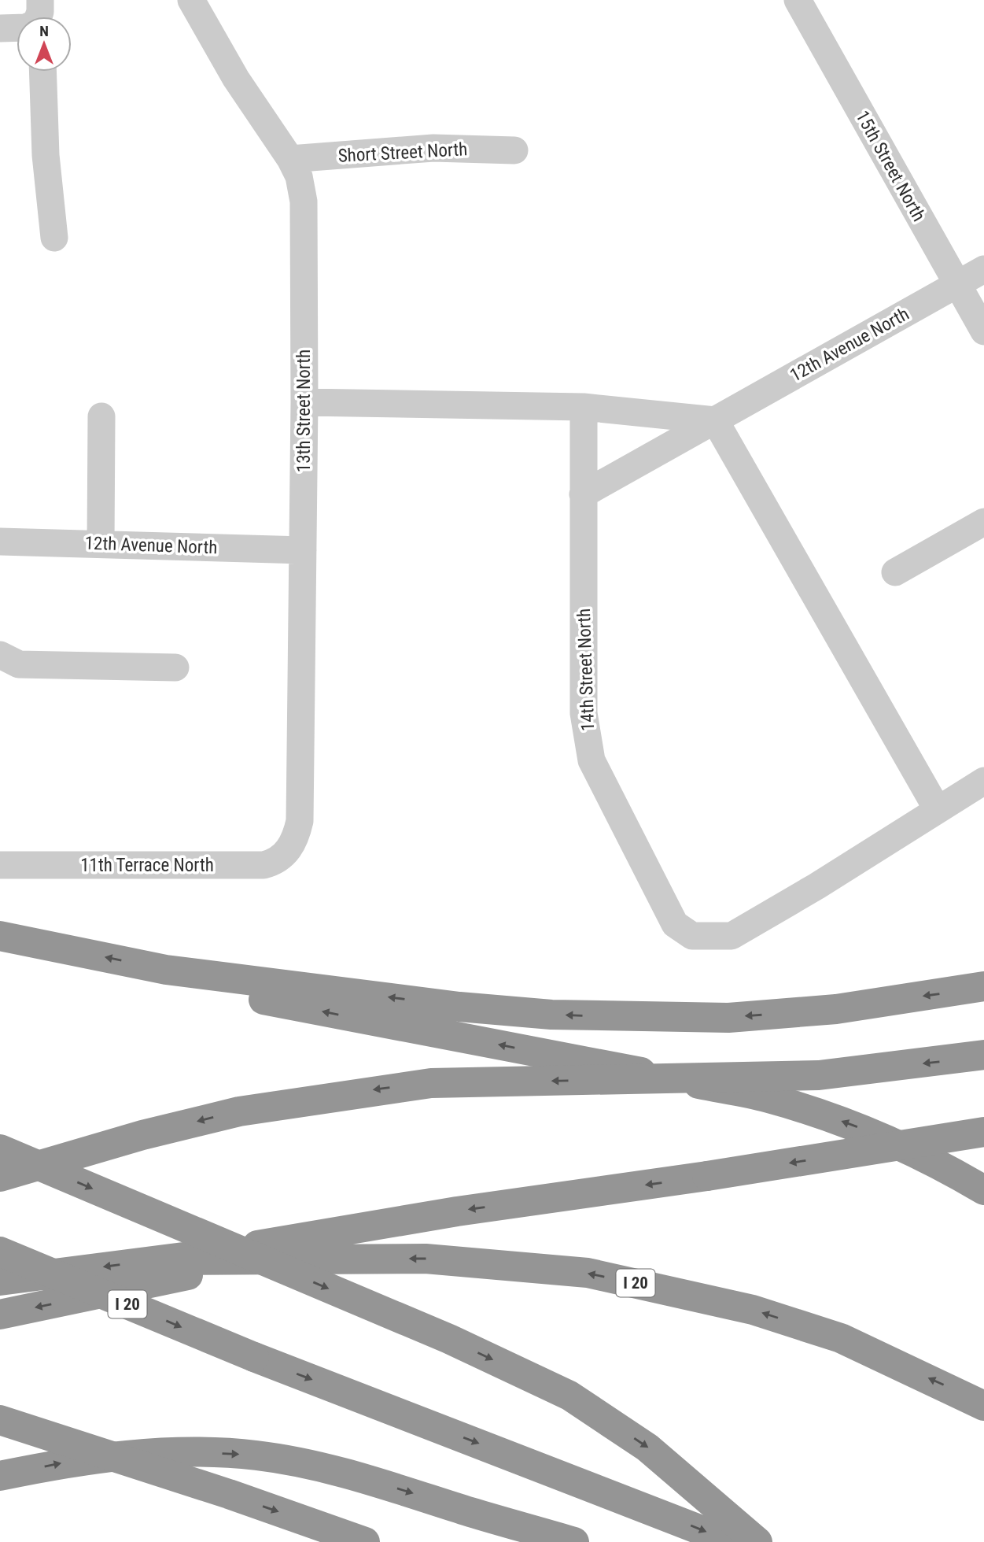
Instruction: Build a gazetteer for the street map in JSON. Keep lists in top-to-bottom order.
{
  "streets": {
    "highway": ["I 20"],
    "street": [
      "Short Street North",
      "15th Street North",
      "12th Avenue North",
      "13th Street North",
      "14th Street North",
      "11th Terrace North"
    ]
  },
  "crossings": [
    ["Short Street North", "13th Street North"],
    ["15th Street North", "12th Avenue North"],
    ["12th Avenue North", "13th Street North"],
    ["12th Avenue North", "14th Street North"],
    ["13th Street North", "11th Terrace North"]
  ],
  "north": "top"
}
